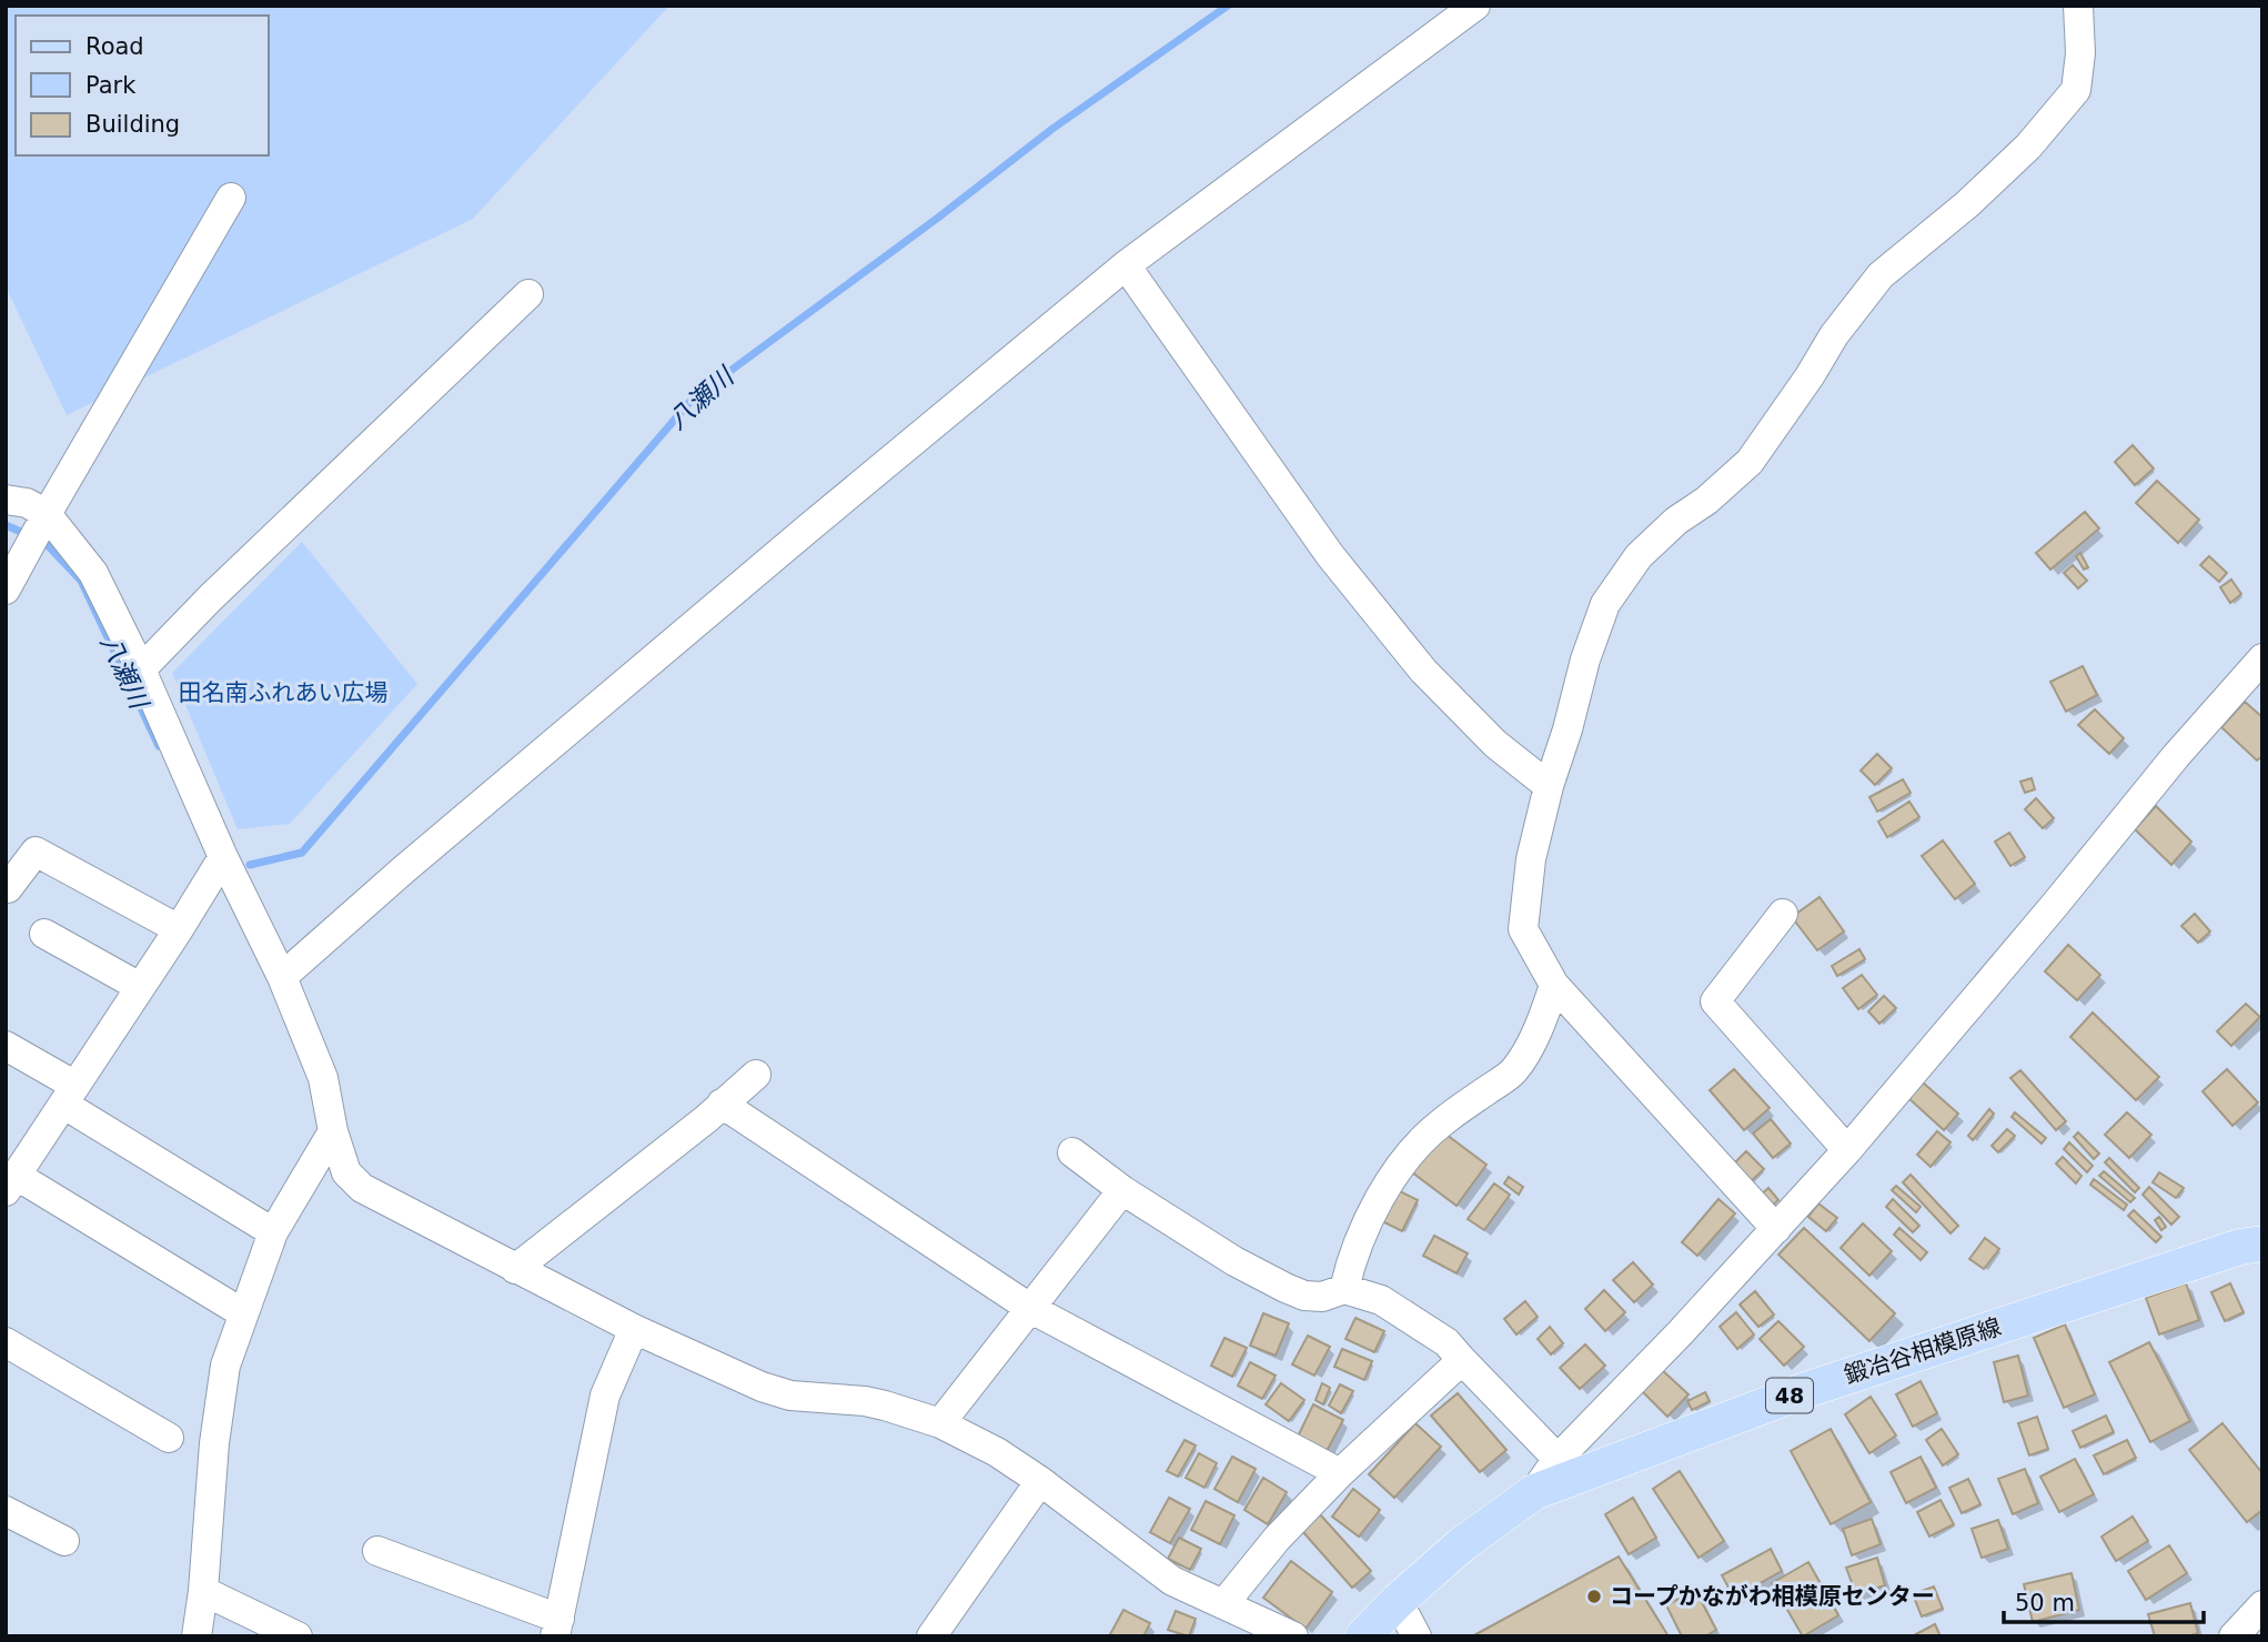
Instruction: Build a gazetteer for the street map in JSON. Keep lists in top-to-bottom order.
{
  "streets": {
    "main road": ["鍛冶谷相模原線", "48"]
  },
  "water": ["八瀬川"],
  "parks": ["田名南ふれあい広場"],
  "places": ["コープかながわ相模原センター"],
  "legend": ["Road", "Park", "Building"],
  "scale_bar": "50 m"
}
